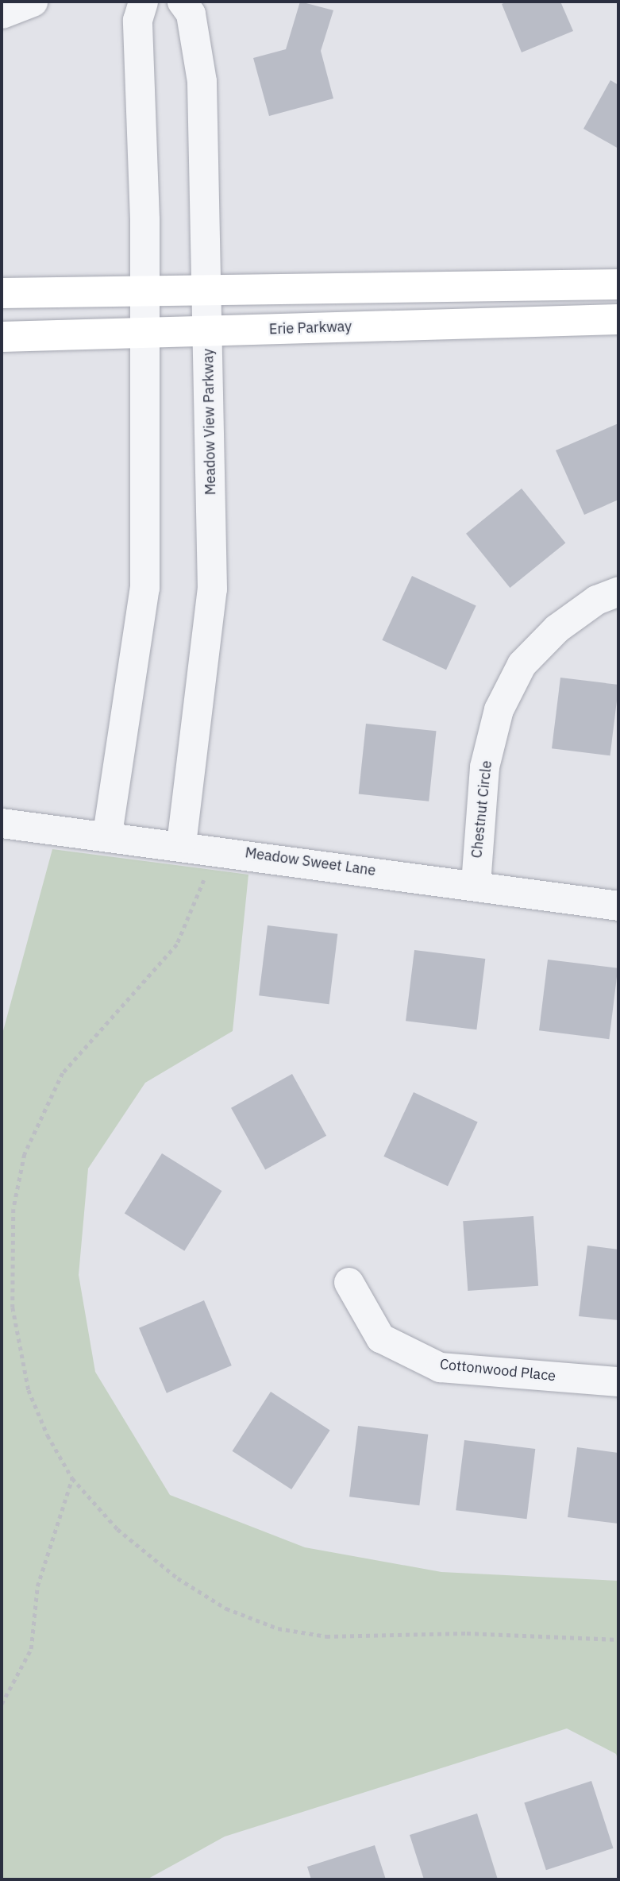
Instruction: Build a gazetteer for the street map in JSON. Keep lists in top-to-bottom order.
{
  "streets": {
    "main road": ["Erie Parkway"],
    "street": [
      "Meadow View Parkway",
      "Chestnut Circle",
      "Meadow Sweet Lane",
      "Cottonwood Place"
    ]
  },
  "crossings": [
    ["Erie Parkway", "Meadow View Parkway"],
    ["Meadow View Parkway", "Meadow Sweet Lane"],
    ["Chestnut Circle", "Meadow Sweet Lane"]
  ]
}
